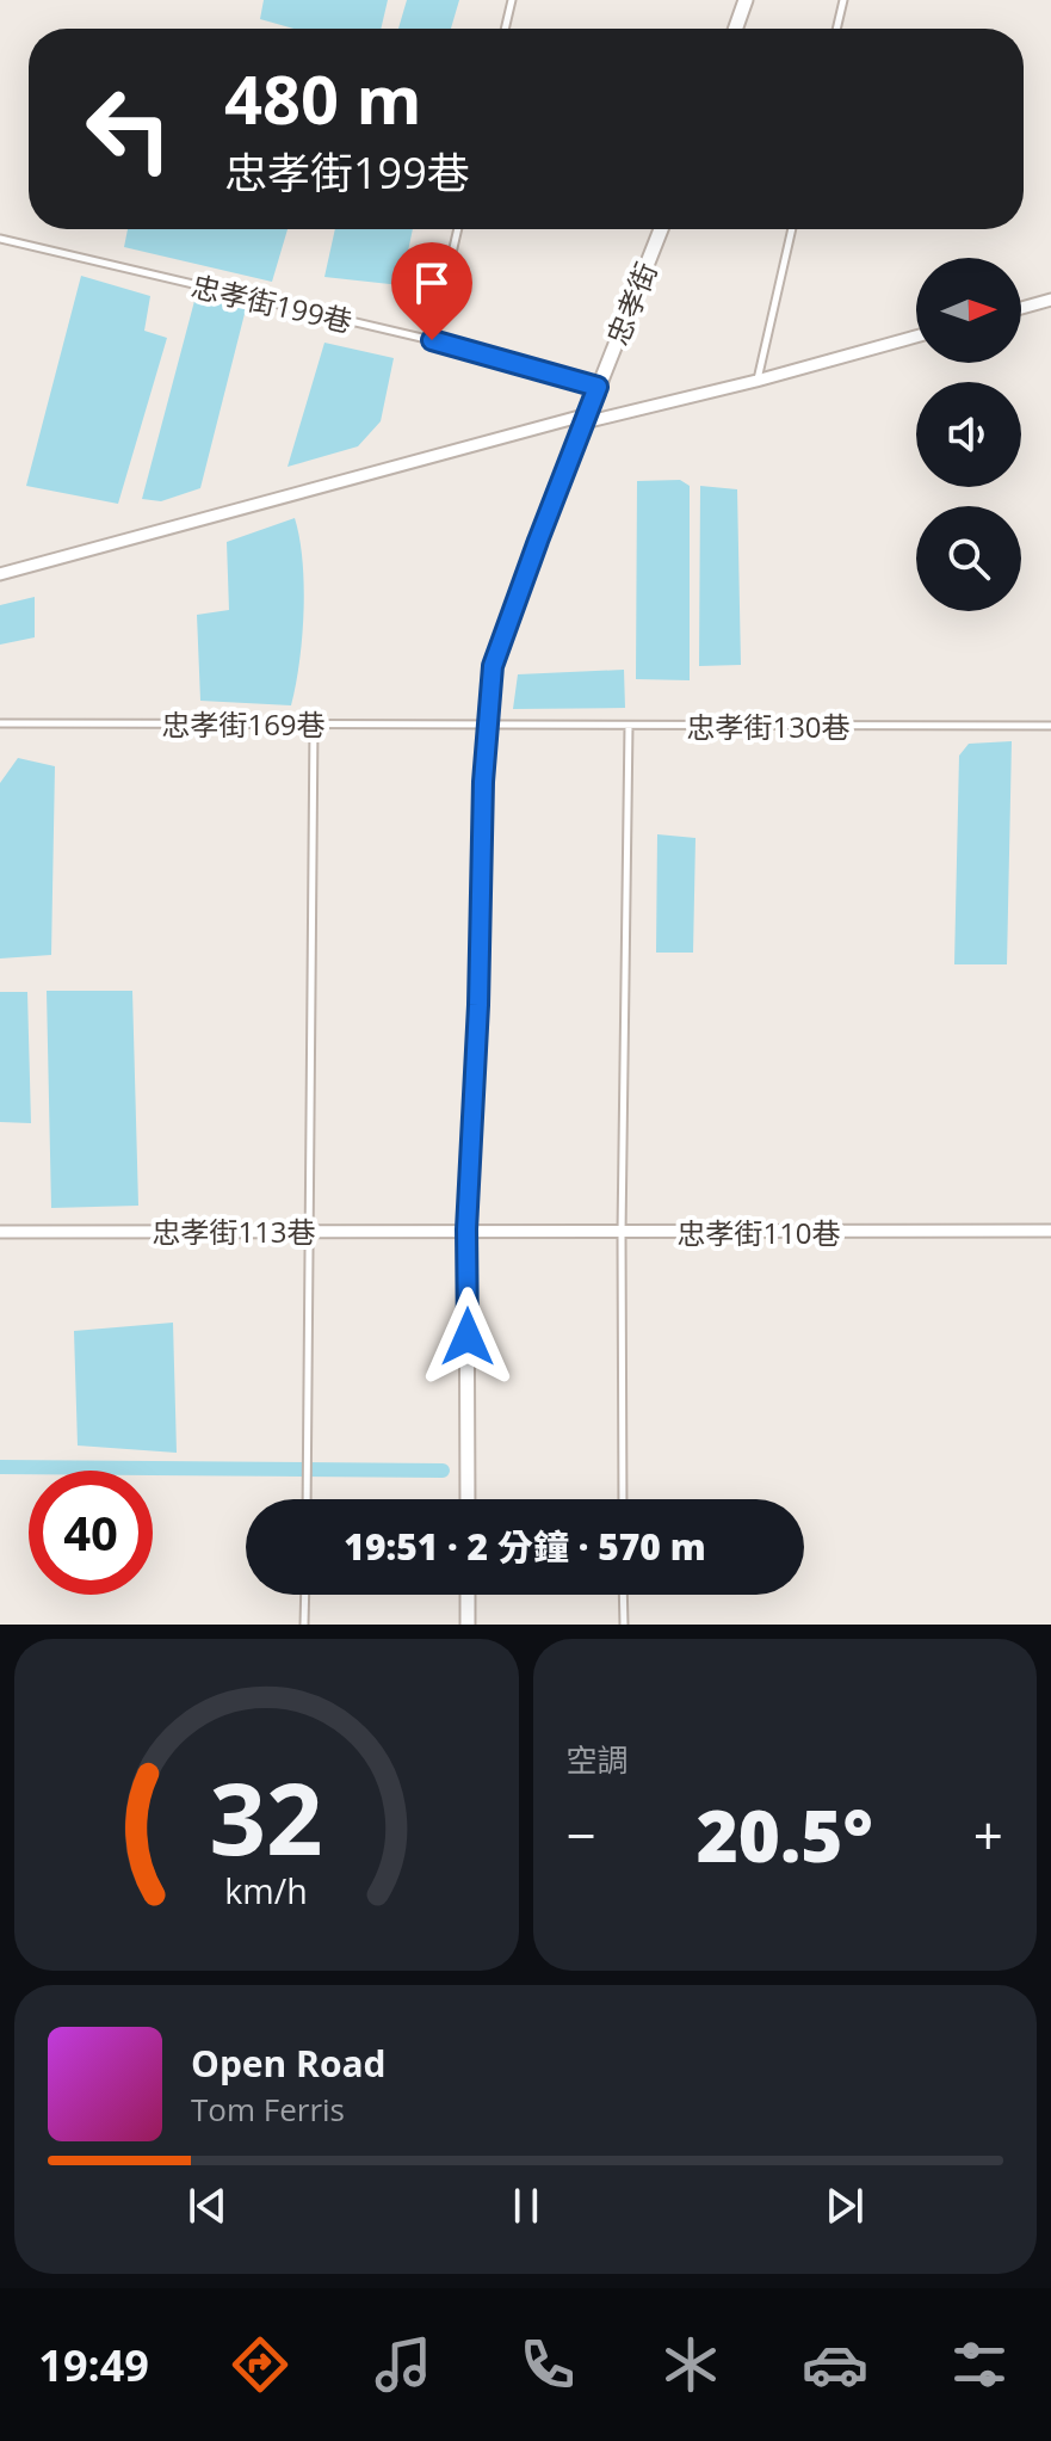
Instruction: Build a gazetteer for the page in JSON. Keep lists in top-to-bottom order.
{
  "streets": {
    "street": ["忠孝街", "忠孝街113巷", "忠孝街110巷"],
    "lane": ["忠孝街199巷", "忠孝街169巷", "忠孝街130巷"]
  },
  "crossings": [
    ["忠孝街199巷", "忠孝街"],
    ["忠孝街", "忠孝街169巷"],
    ["忠孝街", "忠孝街130巷"],
    ["忠孝街", "忠孝街113巷"],
    ["忠孝街", "忠孝街110巷"],
    ["忠孝街169巷", "忠孝街130巷"],
    ["忠孝街113巷", "忠孝街110巷"]
  ],
  "north": "right",
  "page": {
    "turn": ["480 m", "忠孝街199巷"],
    "limit": "40",
    "trip": "19:51 · 2 分鐘 · 570 m",
    "tile": "空調",
    "heat": ["−", "20.5°", "+"],
    "song": ["Open Road", "Tom Ferris"],
    "tabs": "19:49",
    "gauge": ["32", "km/h"]
  }
}
